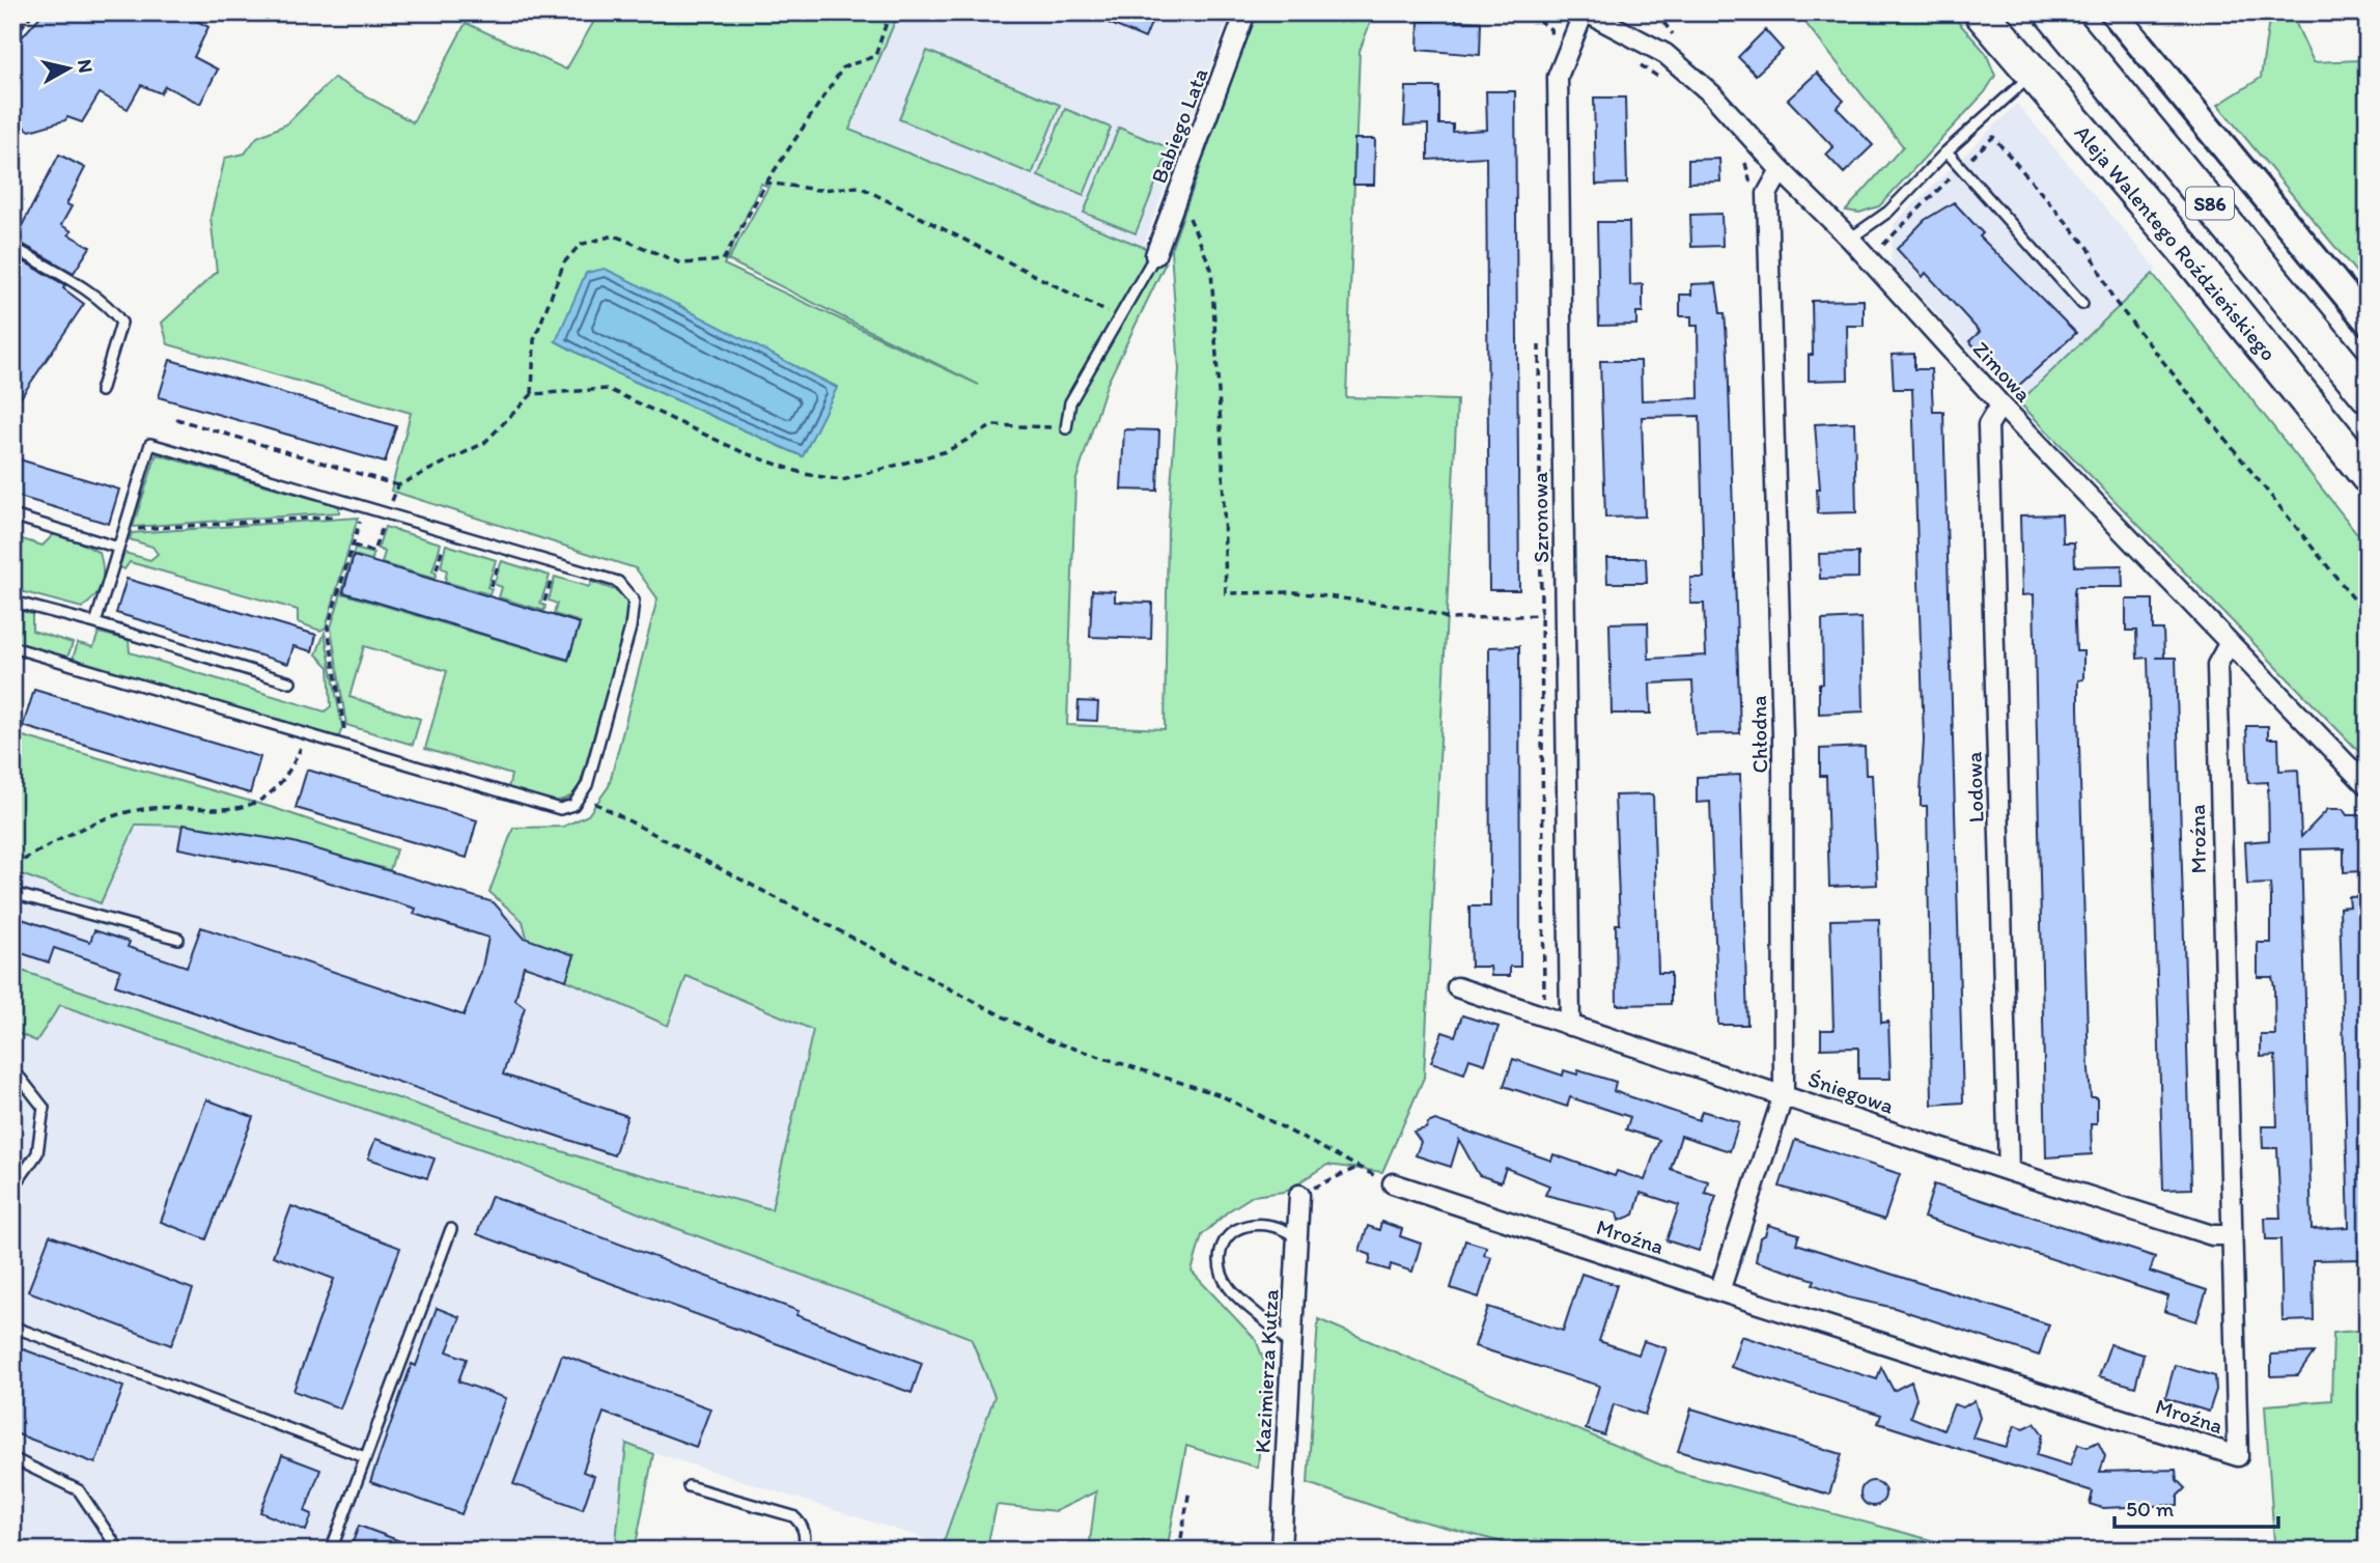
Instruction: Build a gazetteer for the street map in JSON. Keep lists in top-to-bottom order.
{
  "streets": {
    "highway": ["S86", "Aleja Walentego Roździeńskiego"],
    "street": [
      "Babiego Lata",
      "Zimowa",
      "Szronowa",
      "Chłodna",
      "Lodowa",
      "Mroźna",
      "Śniegowa",
      "Kazimierza Kutza"
    ]
  },
  "crossings": [
    ["Zimowa", "Szronowa"],
    ["Zimowa", "Chłodna"],
    ["Zimowa", "Lodowa"],
    ["Zimowa", "Mroźna"],
    ["Szronowa", "Śniegowa"],
    ["Chłodna", "Mroźna"],
    ["Chłodna", "Śniegowa"],
    ["Lodowa", "Śniegowa"],
    ["Mroźna", "Śniegowa"]
  ],
  "scale_bar": "50 m",
  "north": "right"
}
